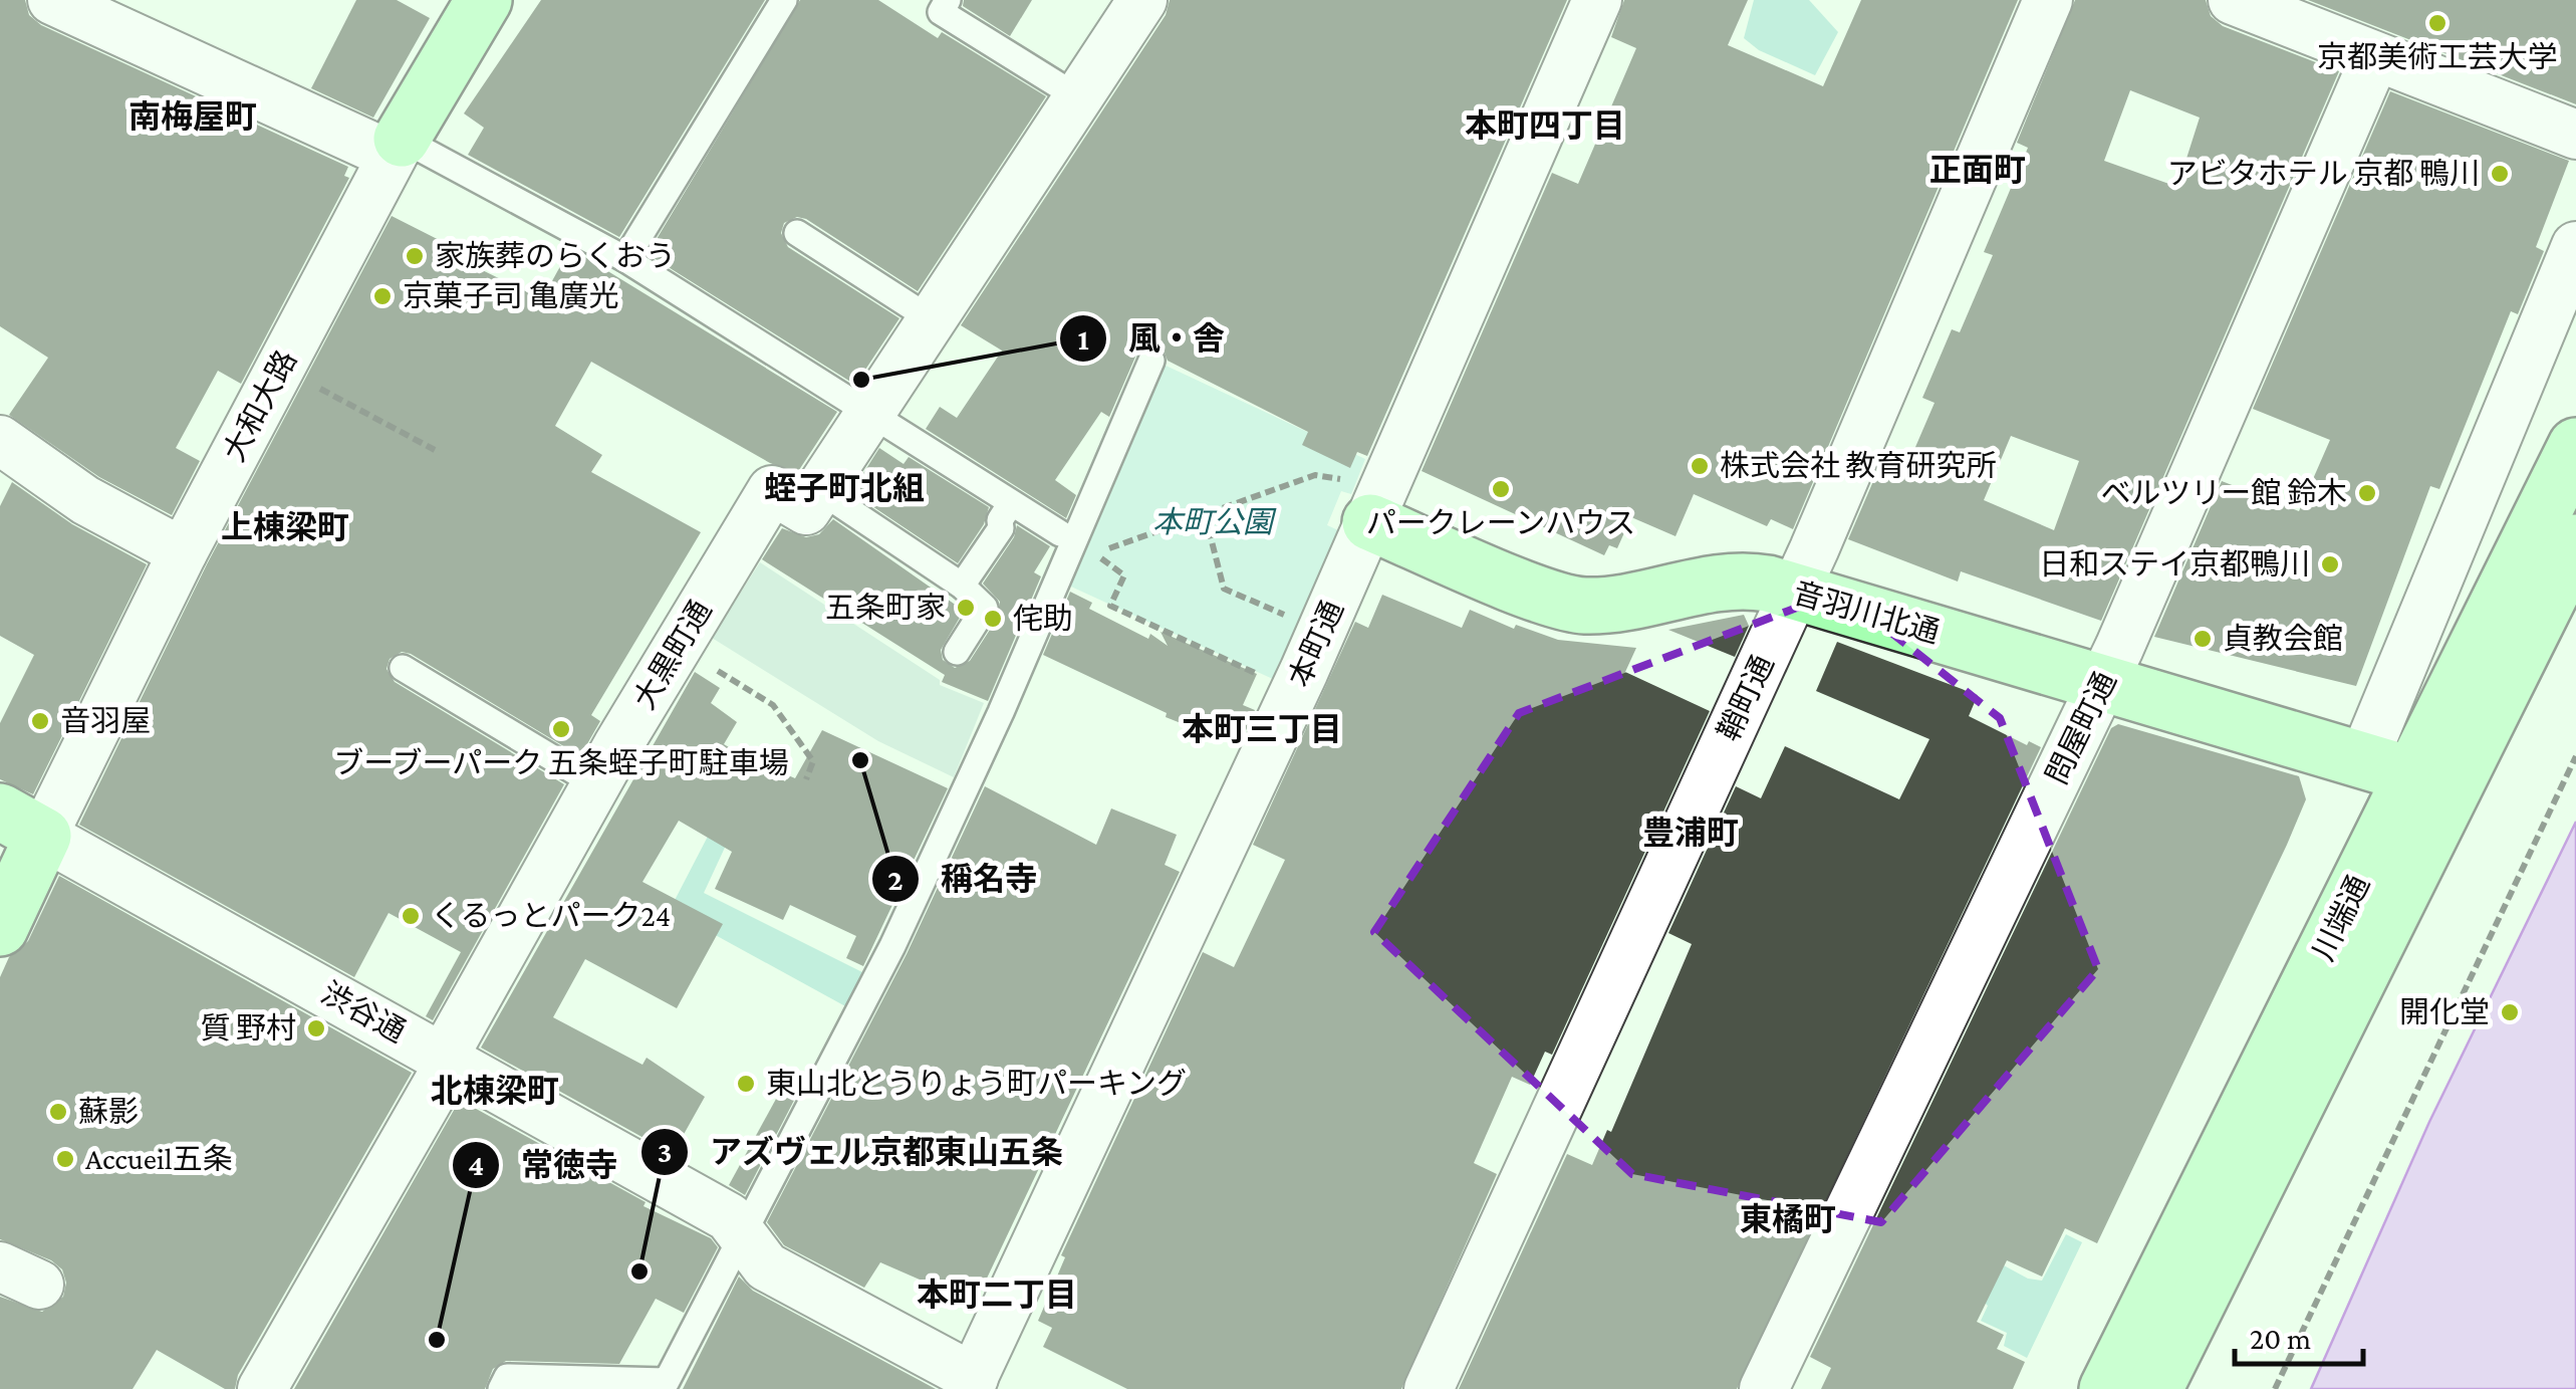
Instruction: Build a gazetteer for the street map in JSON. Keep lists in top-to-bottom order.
{
  "streets": {
    "street": [
      "大和大路",
      "音羽川北通",
      "本町通",
      "大黒町通",
      "鞘町通",
      "問屋町通",
      "川端通",
      "渋谷通"
    ]
  },
  "crossings": [
    ["大和大路", "渋谷通"],
    ["音羽川北通", "本町通"],
    ["音羽川北通", "鞘町通"],
    ["音羽川北通", "問屋町通"],
    ["音羽川北通", "川端通"],
    ["本町通", "渋谷通"],
    ["大黒町通", "渋谷通"]
  ],
  "districts": [
    "南梅屋町",
    "本町四丁目",
    "正面町",
    "蛭子町北組",
    "上棟梁町",
    "本町三丁目",
    "豊浦町",
    "北棟梁町",
    "東橘町",
    "本町二丁目"
  ],
  "parks": ["本町公園"],
  "places": [
    "京都美術工芸大学",
    "アビタホテル 京都 鴨川",
    "家族葬のらくおう",
    "京菓子司 亀廣光",
    "風・舎",
    "株式会社 教育研究所",
    "パークレーンハウス",
    "ベルツリー館 鈴木",
    "日和ステイ京都鴨川",
    "五条町家",
    "侘助",
    "貞教会館",
    "音羽屋",
    "ブーブーパーク 五条蛭子町駐車場",
    "稱名寺",
    "くるっとパーク24",
    "開化堂",
    "質 野村",
    "東山北とうりょう町パーキング",
    "蘇影",
    "Accueil五条",
    "アズヴェル京都東山五条",
    "常徳寺"
  ],
  "scale_bar": "20 m"
}
